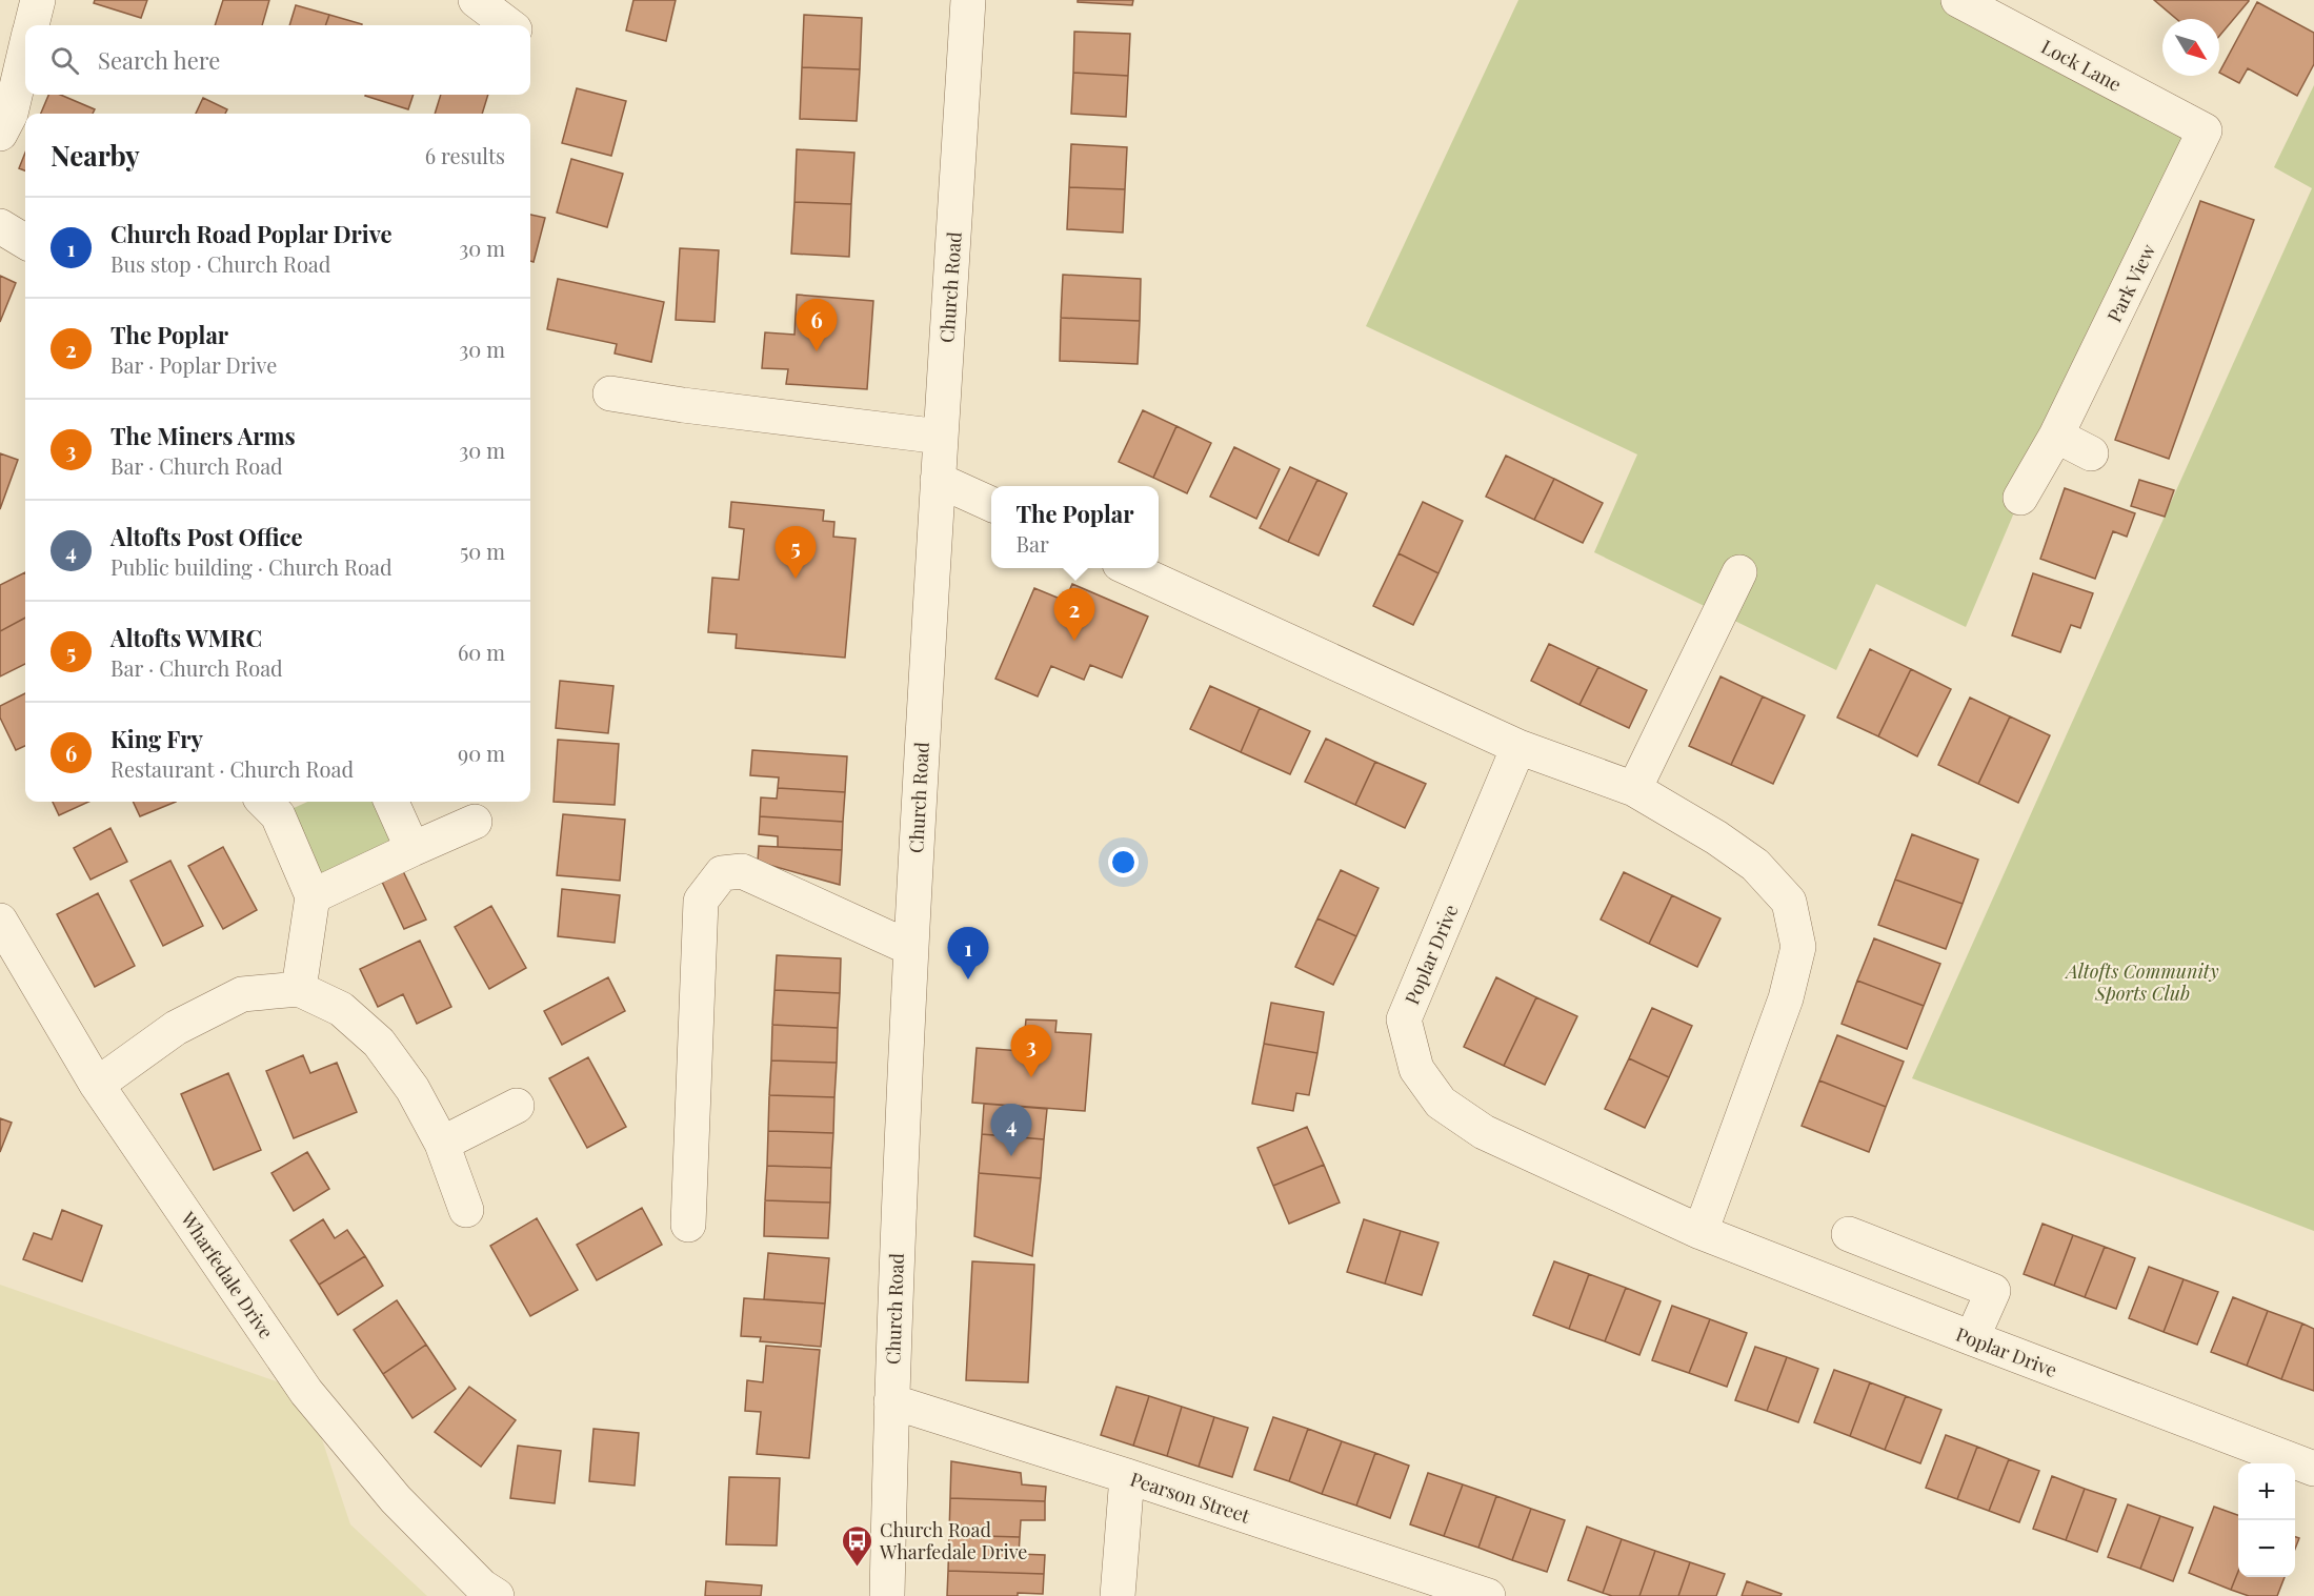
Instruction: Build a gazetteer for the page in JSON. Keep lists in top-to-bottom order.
{
  "streets": {
    "street": [
      "Lock Lane",
      "Park View",
      "Church Road",
      "Poplar Drive",
      "Wharfedale Drive",
      "Pearson Street"
    ]
  },
  "crossings": [
    ["Lock Lane", "Park View"],
    ["Church Road", "Pearson Street"]
  ],
  "parks": ["Altofts Community Sports Club"],
  "places": {
    "bus stop": ["Church Road Wharfedale Drive"]
  },
  "north": "bottom right",
  "page": {
    "search": "Search here",
    "heading": ["Nearby", "6 results"],
    "list": [
      {
        "mark": "1",
        "name": "Church Road Poplar Drive",
        "note": "Bus stop · Church Road",
        "value": "30 m"
      },
      {
        "mark": "2",
        "name": "The Poplar",
        "note": "Bar · Poplar Drive",
        "value": "30 m"
      },
      {
        "mark": "3",
        "name": "The Miners Arms",
        "note": "Bar · Church Road",
        "value": "30 m"
      },
      {
        "mark": "4",
        "name": "Altofts Post Office",
        "note": "Public building · Church Road",
        "value": "50 m"
      },
      {
        "mark": "5",
        "name": "Altofts WMRC",
        "note": "Bar · Church Road",
        "value": "60 m"
      },
      {
        "mark": "6",
        "name": "King Fry",
        "note": "Restaurant · Church Road",
        "value": "90 m"
      }
    ],
    "pins": [
      "6",
      "5",
      "2",
      "1",
      "3",
      "4"
    ],
    "popup": ["The Poplar", "Bar"],
    "map_buttons": ["+", "−"]
  }
}
